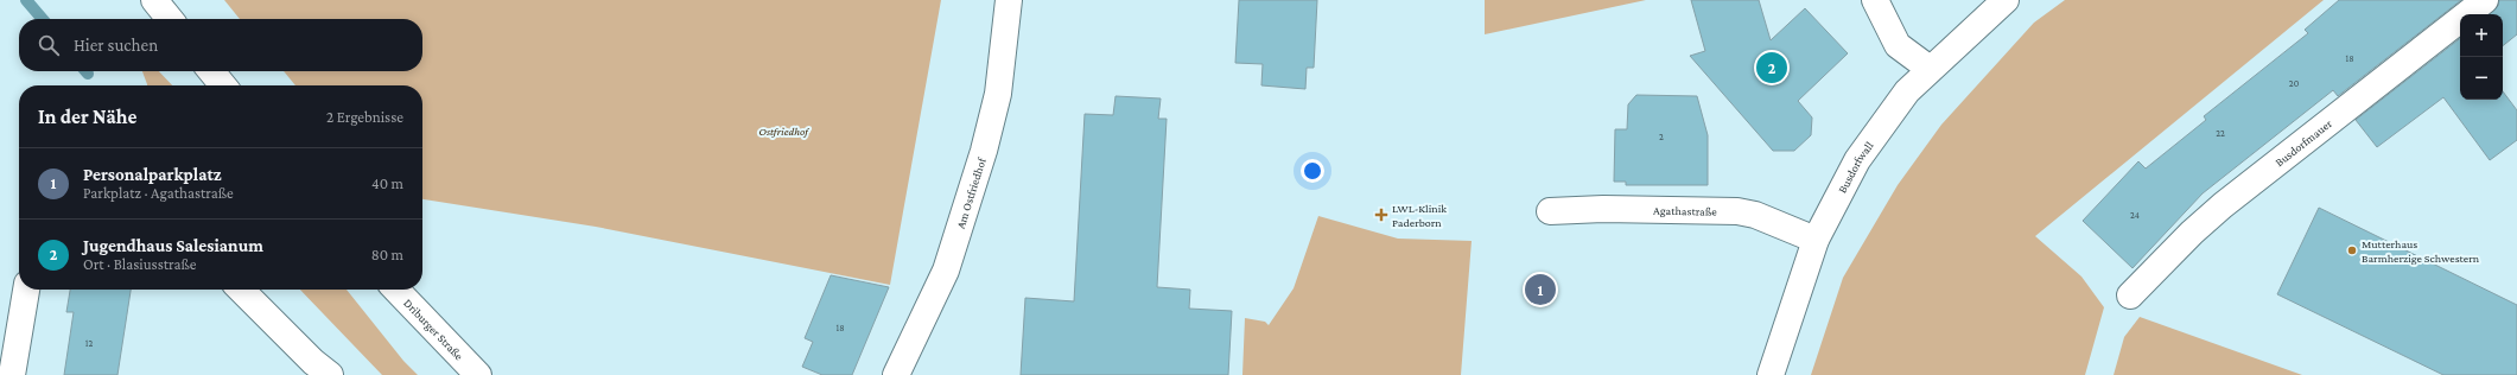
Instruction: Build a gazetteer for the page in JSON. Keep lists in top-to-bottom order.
{
  "streets": {
    "street": [
      "Busdorfmauer",
      "Busdorfwall",
      "Am Ostfriedhof",
      "Agathastraße",
      "Driburger Straße"
    ]
  },
  "crossings": [
    ["Busdorfwall", "Agathastraße"]
  ],
  "parks": ["Ostfriedhof"],
  "places": {
    "health": ["LWL-Klinik Paderborn"],
    "other": ["Mutterhaus Barmherzige Schwestern"]
  },
  "house_numbers": [
    "18",
    "20",
    "22",
    "2",
    "24",
    "18",
    "12"
  ],
  "page": {
    "map_buttons": ["+", "−"],
    "search": "Hier suchen",
    "pins": ["2", "1"],
    "heading": ["In der Nähe", "2 Ergebnisse"],
    "list": [
      {
        "mark": "1",
        "name": "Personalparkplatz",
        "note": "Parkplatz · Agathastraße",
        "value": "40 m"
      },
      {
        "mark": "2",
        "name": "Jugendhaus Salesianum",
        "note": "Ort · Blasiusstraße",
        "value": "80 m"
      }
    ]
  }
}
